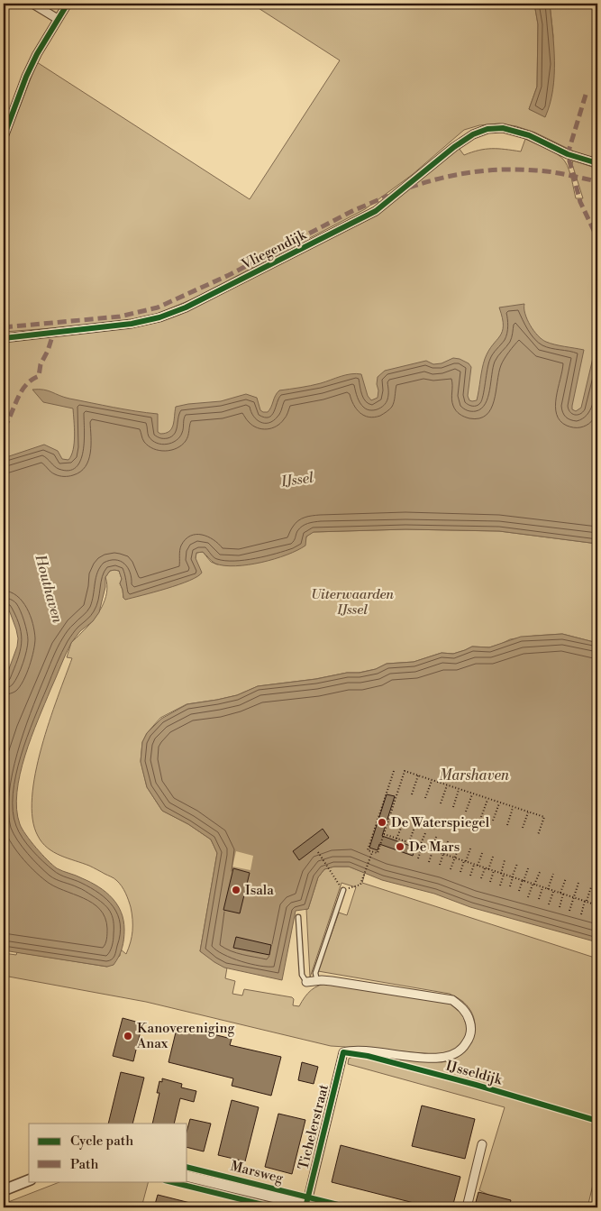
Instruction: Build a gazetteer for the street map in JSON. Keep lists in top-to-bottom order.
{
  "streets": {
    "street": ["Vliegendijk", "Tichelerstraat", "Marsweg"],
    "cycle path": ["IJsseldijk"]
  },
  "crossings": [
    ["Tichelerstraat", "Marsweg"]
  ],
  "water": ["IJssel", "Houthaven", "Marshaven"],
  "parks": ["Uiterwaarden IJssel"],
  "places": [
    "De Waterspiegel",
    "De Mars",
    "Isala",
    "Kanovereniging Anax"
  ],
  "legend": ["Cycle path", "Path"]
}
